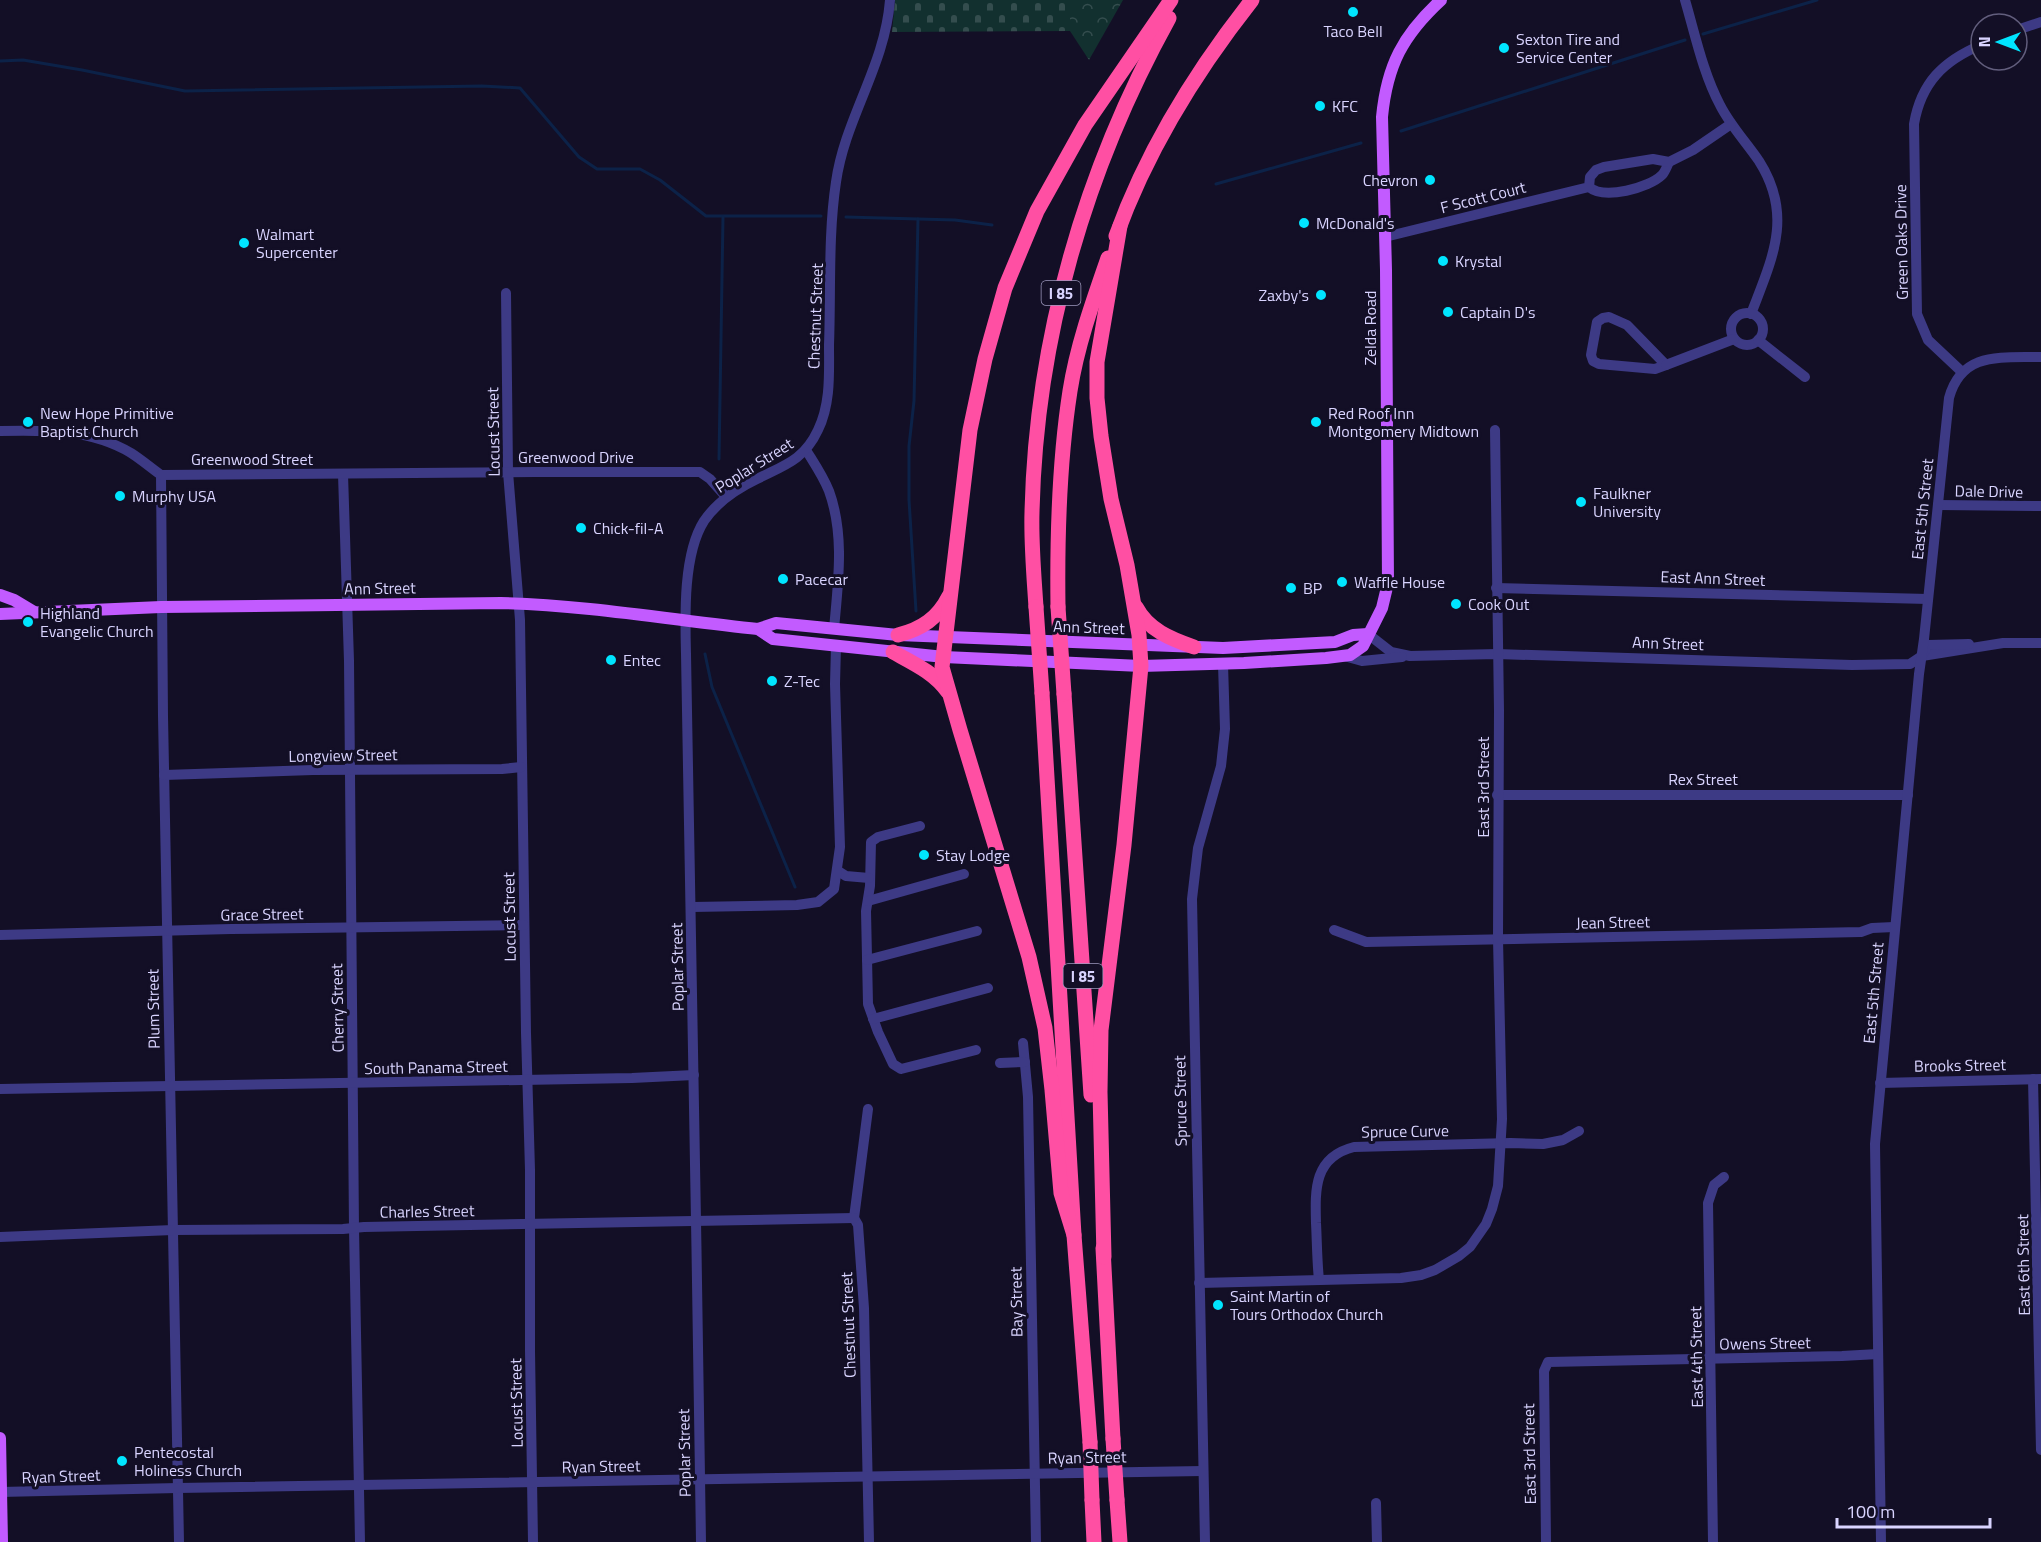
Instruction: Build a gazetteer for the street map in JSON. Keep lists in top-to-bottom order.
{
  "streets": {
    "highway": ["I 85"],
    "main road": ["Zelda Road", "Ann Street"],
    "street": [
      "F Scott Court",
      "Green Oaks Drive",
      "Chestnut Street",
      "Locust Street",
      "Greenwood Drive",
      "Greenwood Street",
      "Poplar Street",
      "Dale Drive",
      "East 5th Street",
      "East Ann Street",
      "Longview Street",
      "Rex Street",
      "East 3rd Street",
      "Grace Street",
      "Jean Street",
      "Cherry Street",
      "Plum Street",
      "Brooks Street",
      "South Panama Street",
      "Spruce Street",
      "Spruce Curve",
      "Charles Street",
      "East 6th Street",
      "Bay Street",
      "Owens Street",
      "East 4th Street",
      "Ryan Street"
    ]
  },
  "crossings": [
    ["F Scott Court", "Zelda Road"],
    ["Green Oaks Drive", "East 5th Street"],
    ["Chestnut Street", "Poplar Street"],
    ["Chestnut Street", "Charles Street"],
    ["Chestnut Street", "Ryan Street"],
    ["Zelda Road", "Ann Street"],
    ["Locust Street", "Greenwood Drive"],
    ["Locust Street", "Ann Street"],
    ["Locust Street", "Longview Street"],
    ["Locust Street", "Grace Street"],
    ["Locust Street", "South Panama Street"],
    ["Locust Street", "Charles Street"],
    ["Locust Street", "Ryan Street"],
    ["Greenwood Drive", "Greenwood Street"],
    ["Greenwood Drive", "Poplar Street"],
    ["Greenwood Drive", "Cherry Street"],
    ["Greenwood Street", "Cherry Street"],
    ["Greenwood Street", "Plum Street"],
    ["Poplar Street", "Ann Street"],
    ["Poplar Street", "South Panama Street"],
    ["Poplar Street", "Charles Street"],
    ["Poplar Street", "Ryan Street"],
    ["Dale Drive", "East 5th Street"],
    ["East 5th Street", "East Ann Street"],
    ["East 5th Street", "Ann Street"],
    ["East 5th Street", "Rex Street"],
    ["East 5th Street", "Jean Street"],
    ["East 5th Street", "Brooks Street"],
    ["East 5th Street", "Owens Street"],
    ["East Ann Street", "East 3rd Street"],
    ["Ann Street", "East 3rd Street"],
    ["Ann Street", "Cherry Street"],
    ["Ann Street", "Plum Street"],
    ["Ann Street", "Spruce Street"],
    ["Longview Street", "Cherry Street"],
    ["Longview Street", "Plum Street"],
    ["Rex Street", "East 3rd Street"],
    ["East 3rd Street", "Jean Street"],
    ["East 3rd Street", "Spruce Curve"],
    ["East 3rd Street", "Owens Street"],
    ["Grace Street", "Cherry Street"],
    ["Grace Street", "Plum Street"],
    ["Cherry Street", "South Panama Street"],
    ["Cherry Street", "Charles Street"],
    ["Cherry Street", "Ryan Street"],
    ["Plum Street", "South Panama Street"],
    ["Plum Street", "Charles Street"],
    ["Plum Street", "Ryan Street"],
    ["Brooks Street", "East 6th Street"],
    ["Spruce Street", "Ryan Street"],
    ["Bay Street", "Ryan Street"],
    ["Owens Street", "East 4th Street"]
  ],
  "places": [
    "Taco Bell",
    "Sexton Tire and Service Center",
    "KFC",
    "Chevron",
    "McDonald's",
    "Walmart Supercenter",
    "Krystal",
    "Zaxby's",
    "Captain D's",
    "New Hope Primitive Baptist Church",
    "Red Roof Inn Montgomery Midtown",
    "Murphy USA",
    "Faulkner University",
    "Chick-fil-A",
    "Pacecar",
    "Waffle House",
    "BP",
    "Cook Out",
    "Highland Evangelic Church",
    "Entec",
    "Z-Tec",
    "Stay Lodge",
    "Saint Martin of Tours Orthodox Church",
    "Pentecostal Holiness Church"
  ],
  "scale_bar": "100 m",
  "north": "left"
}
